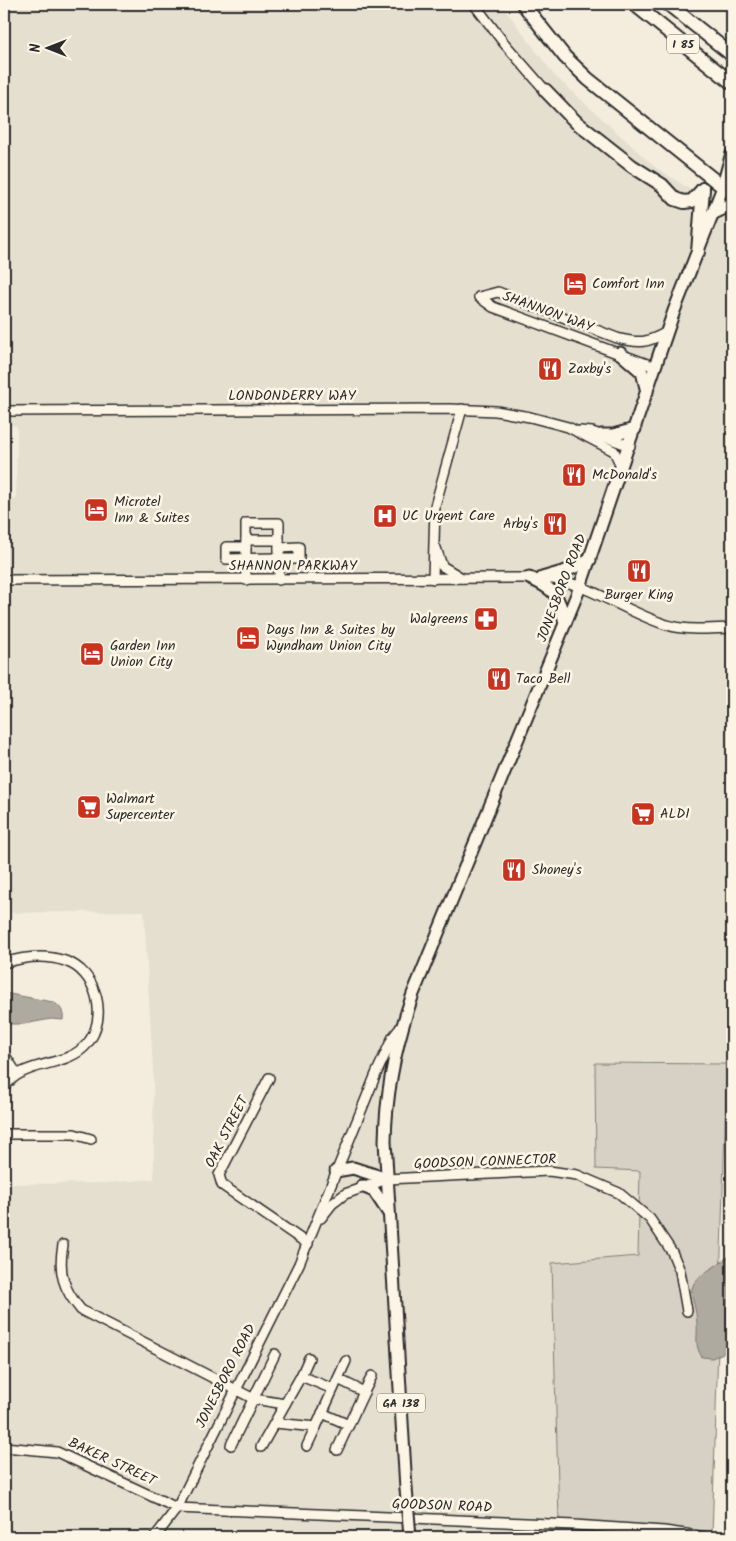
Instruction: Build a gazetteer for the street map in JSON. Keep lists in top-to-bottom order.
{
  "streets": {
    "highway": ["I 85", "JONESBORO ROAD", "GA 138"],
    "street": [
      "SHANNON WAY",
      "LONDONDERRY WAY",
      "SHANNON PARKWAY",
      "OAK STREET",
      "GOODSON CONNECTOR",
      "BAKER STREET",
      "GOODSON ROAD"
    ]
  },
  "crossings": [
    ["SHANNON WAY", "JONESBORO ROAD"],
    ["LONDONDERRY WAY", "JONESBORO ROAD"],
    ["SHANNON PARKWAY", "JONESBORO ROAD"],
    ["JONESBORO ROAD", "OAK STREET"],
    ["JONESBORO ROAD", "GOODSON CONNECTOR"],
    ["JONESBORO ROAD", "GA 138"],
    ["JONESBORO ROAD", "BAKER STREET"],
    ["JONESBORO ROAD", "GOODSON ROAD"],
    ["GOODSON CONNECTOR", "GA 138"],
    ["BAKER STREET", "GOODSON ROAD"]
  ],
  "places": {
    "hotel": [
      "Comfort Inn",
      "Microtel Inn & Suites",
      "Days Inn & Suites by Wyndham Union City",
      "Garden Inn Union City"
    ],
    "restaurant": [
      "Zaxby's",
      "McDonald's",
      "Arby's",
      "Burger King",
      "Taco Bell",
      "Shoney's"
    ],
    "hospital": ["UC Urgent Care"],
    "pharmacy": ["Walgreens"],
    "supermarket": ["Walmart Supercenter", "ALDI"]
  },
  "north": "left"
}
